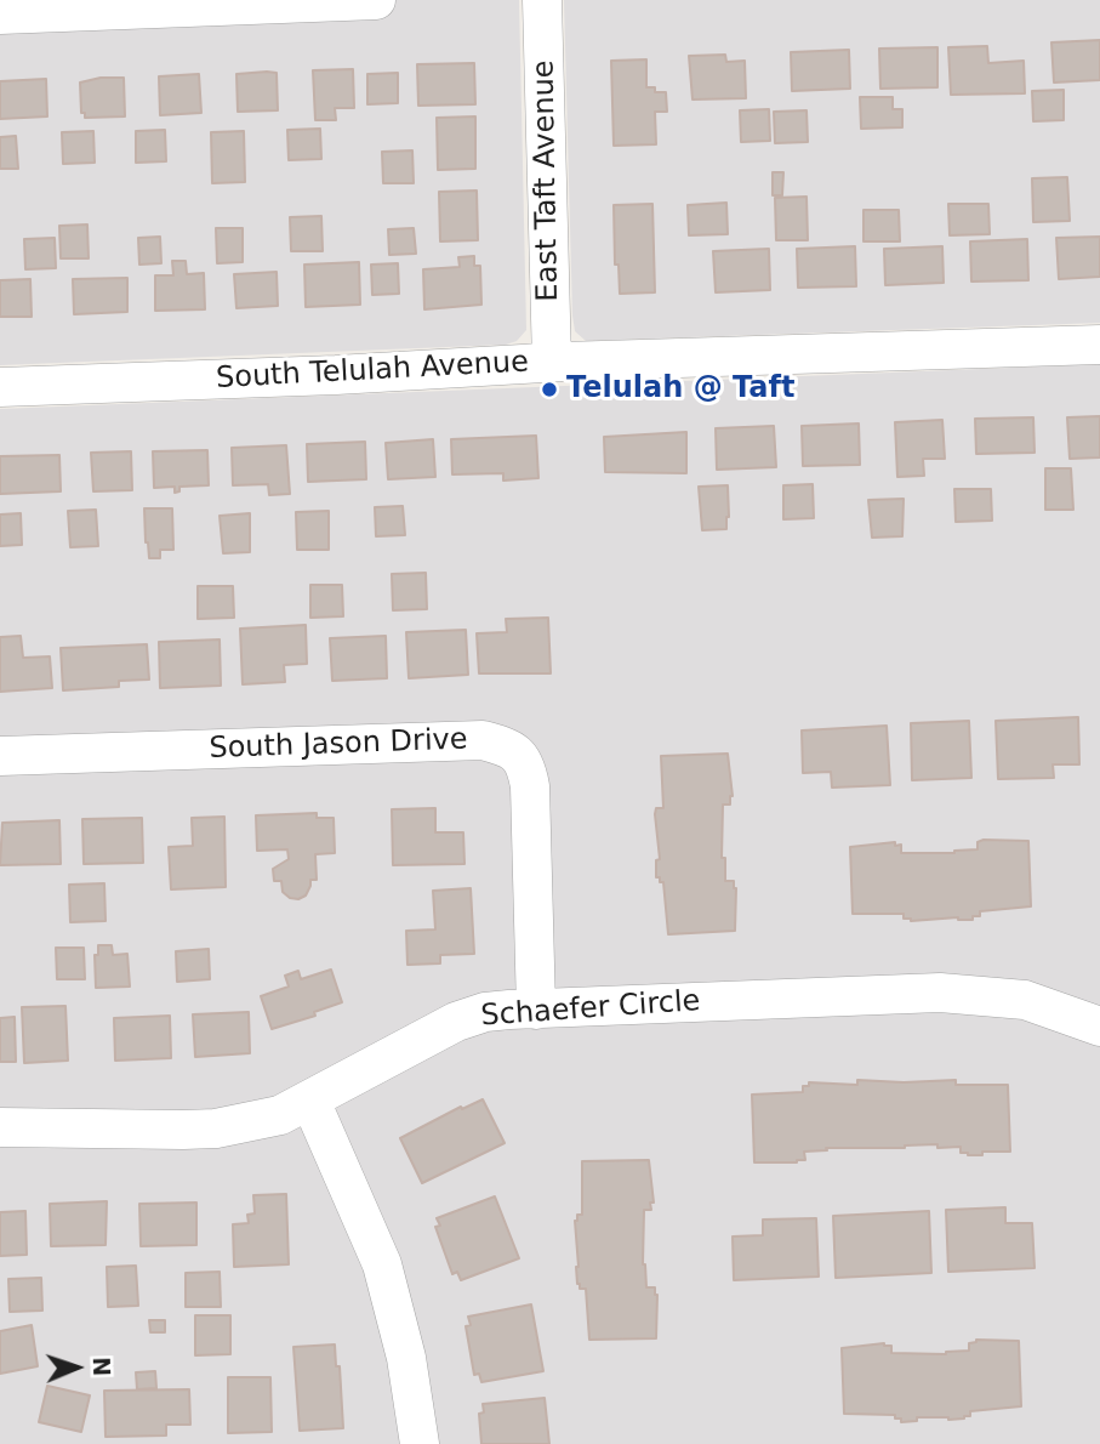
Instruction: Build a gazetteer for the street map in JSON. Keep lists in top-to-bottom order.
{
  "streets": {
    "street": [
      "East Taft Avenue",
      "South Telulah Avenue",
      "South Jason Drive",
      "Schaefer Circle"
    ]
  },
  "crossings": [
    ["East Taft Avenue", "South Telulah Avenue"],
    ["South Jason Drive", "Schaefer Circle"]
  ],
  "places": ["Telulah @ Taft"],
  "north": "right"
}
